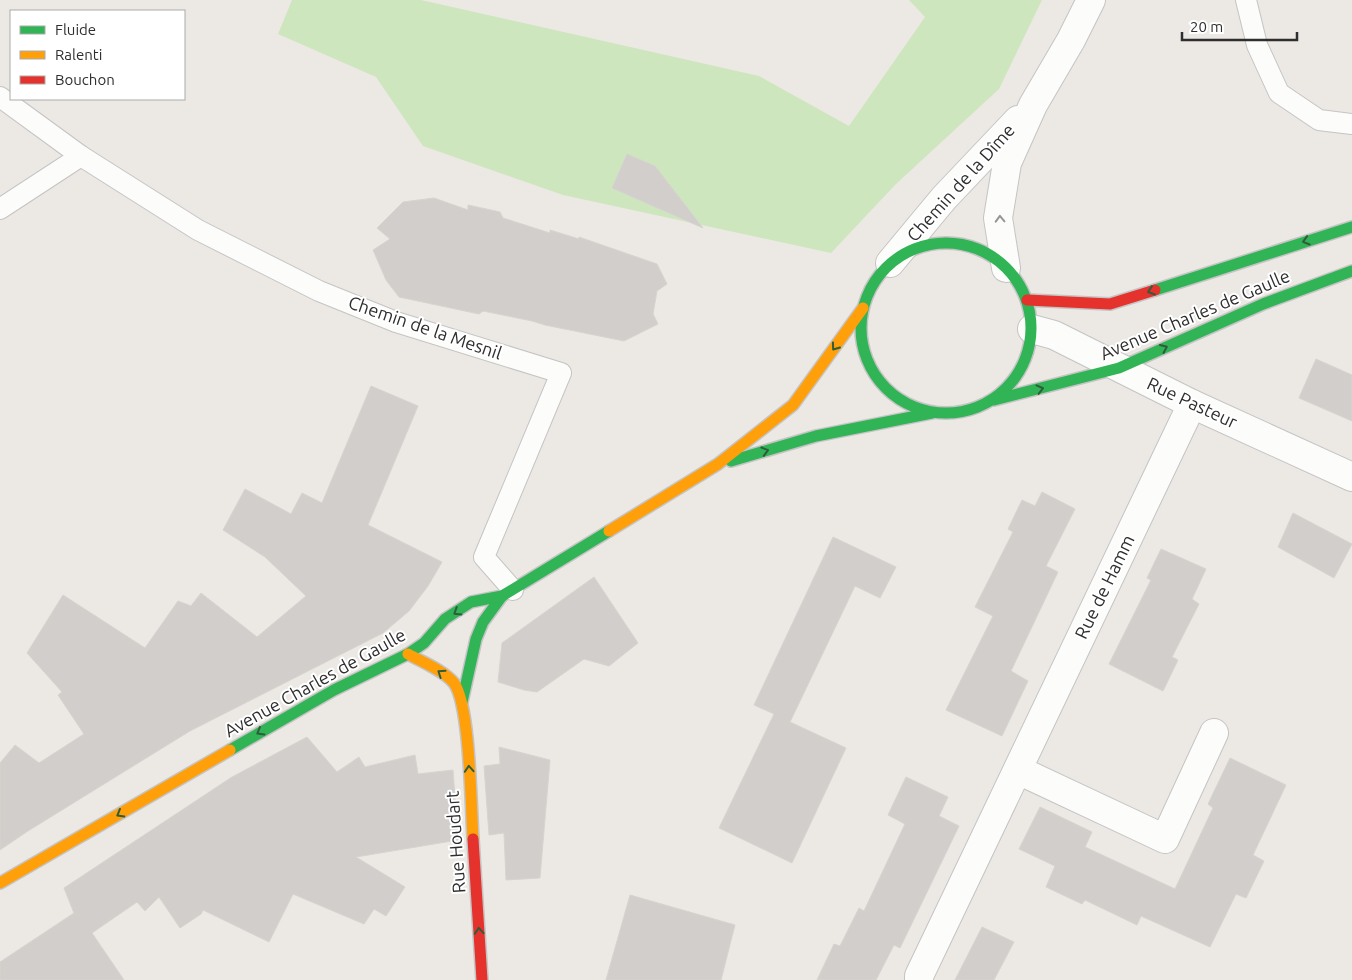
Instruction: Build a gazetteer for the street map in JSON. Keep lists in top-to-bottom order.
{
  "streets": {
    "street": [
      "Chemin de la Dîme",
      "Avenue Charles de Gaulle",
      "Rue Pasteur",
      "Rue de Hamm",
      "Rue Houdart"
    ],
    "lane": ["Chemin de la Mesnil"]
  },
  "crossings": [
    ["Chemin de la Dîme", "Avenue Charles de Gaulle"],
    ["Chemin de la Dîme", "Rue Pasteur"],
    ["Avenue Charles de Gaulle", "Chemin de la Mesnil"],
    ["Avenue Charles de Gaulle", "Rue Pasteur"],
    ["Avenue Charles de Gaulle", "Rue Houdart"],
    ["Chemin de la Mesnil", "Rue Houdart"],
    ["Rue Pasteur", "Rue de Hamm"]
  ],
  "one_way": ["Rue Houdart"],
  "legend": ["Fluide", "Ralenti", "Bouchon"],
  "scale_bar": "20 m"
}
